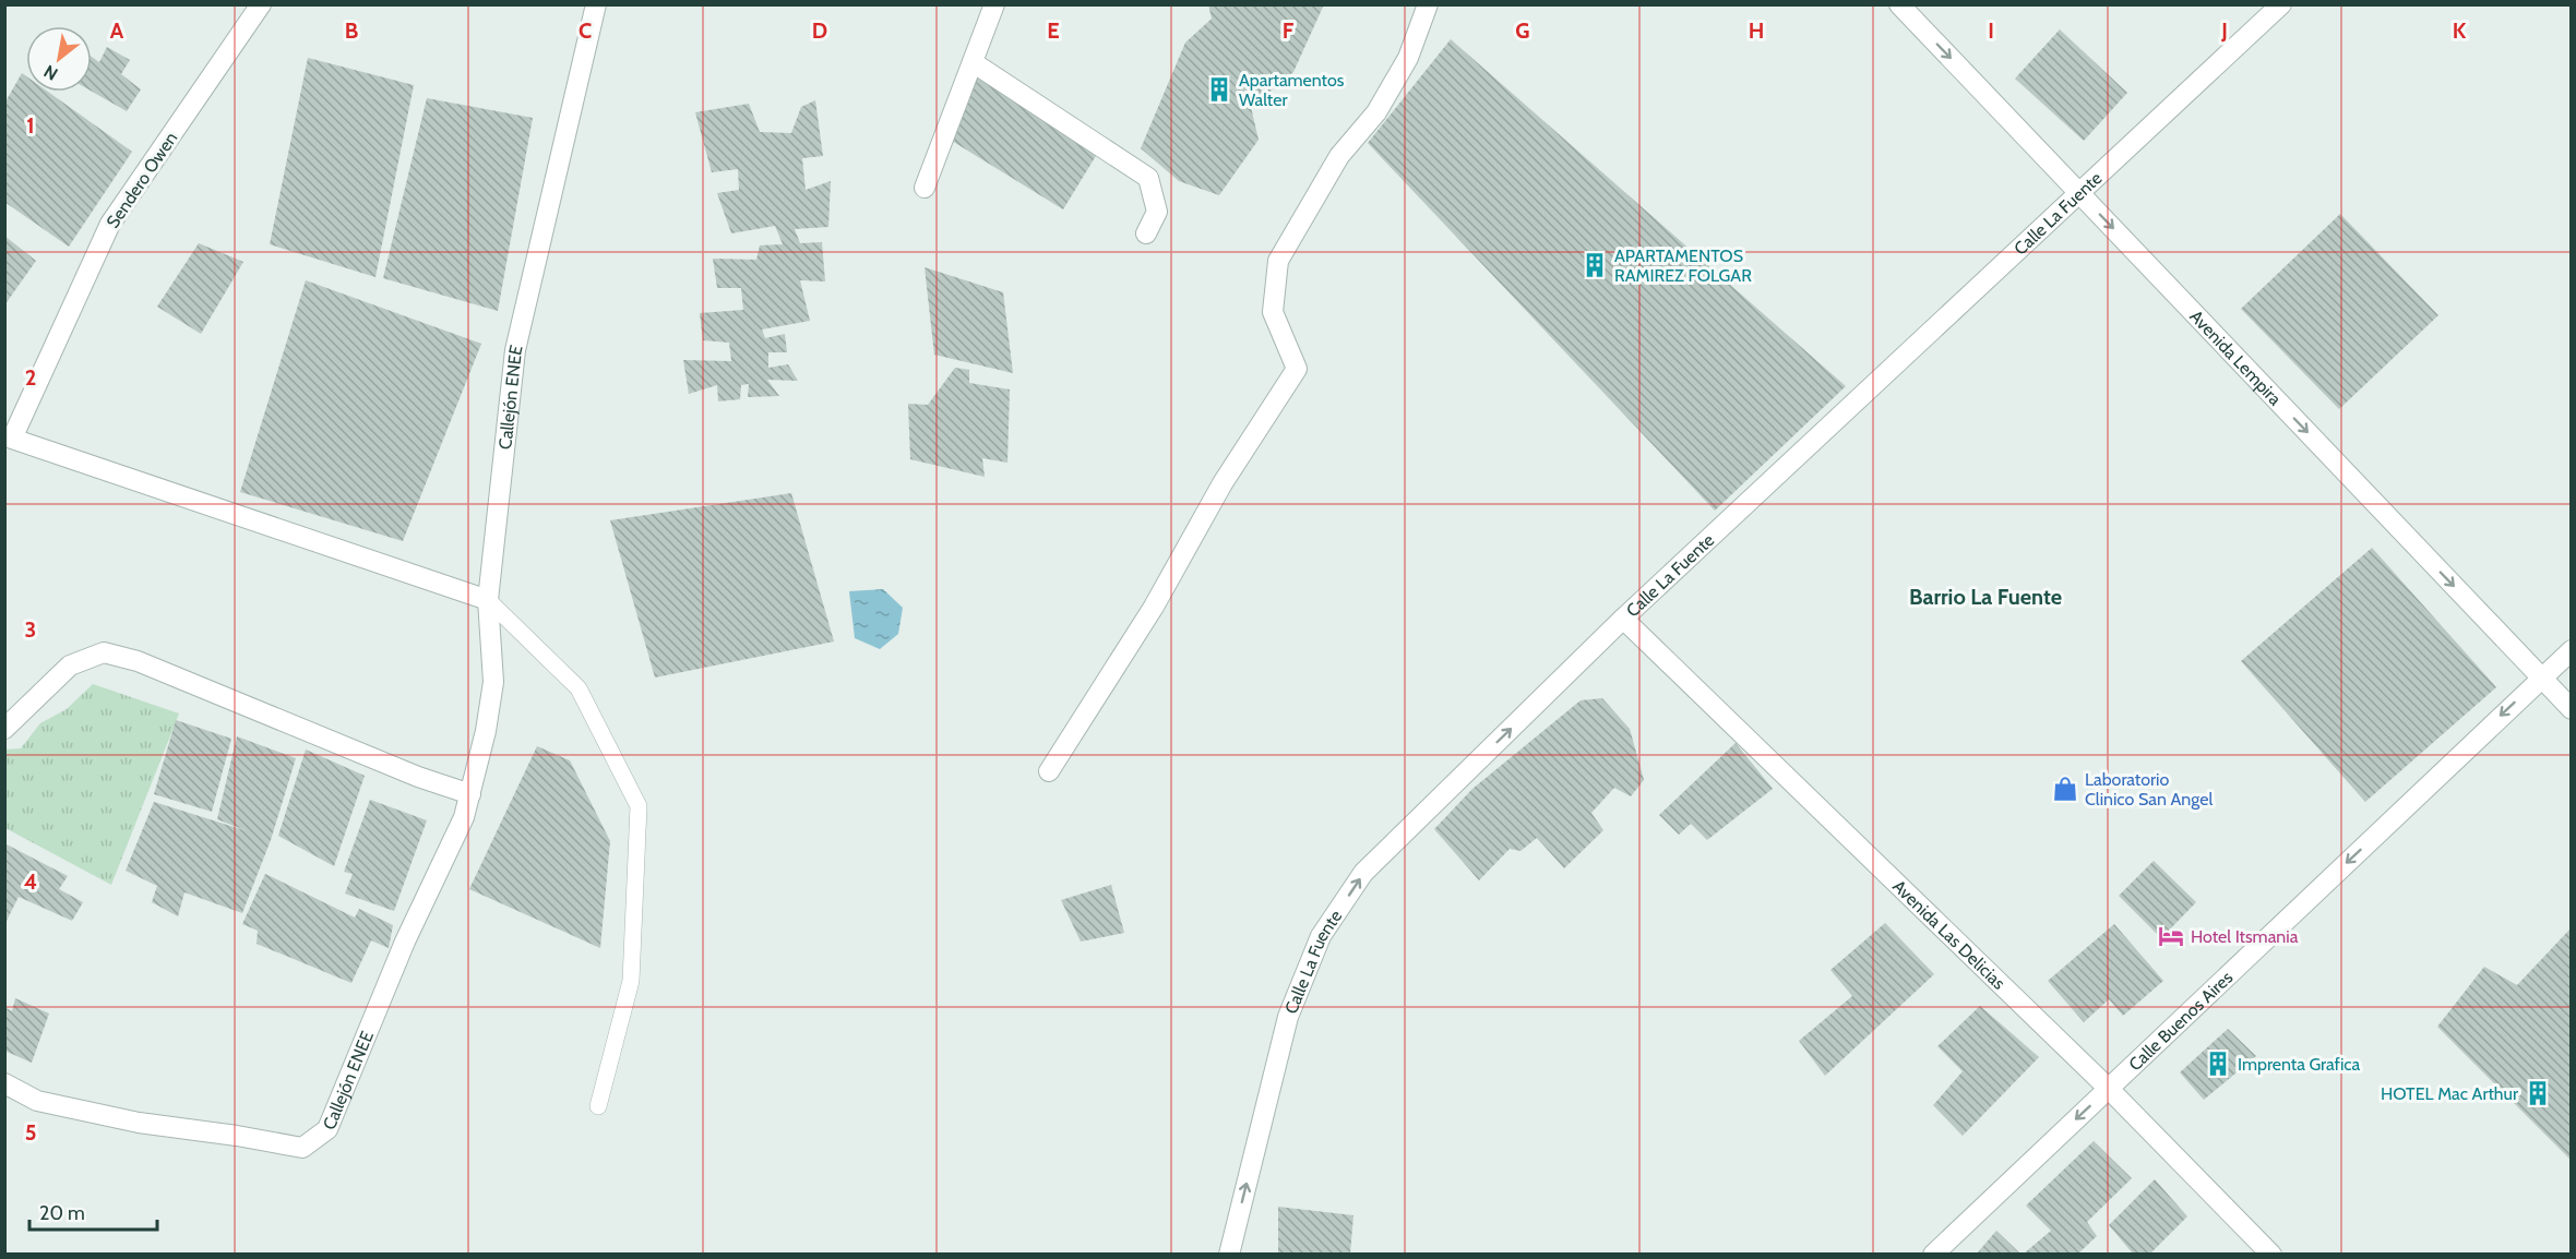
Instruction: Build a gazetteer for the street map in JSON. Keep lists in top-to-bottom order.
{
  "streets": {
    "street": [
      "Sendero Owen",
      "Calle La Fuente",
      "Avenida Lempira",
      "Callejón ENEE",
      "Avenida Las Delicias",
      "Calle Buenos Aires"
    ]
  },
  "crossings": [
    ["Sendero Owen", "Callejón ENEE"],
    ["Calle La Fuente", "Avenida Lempira"],
    ["Calle La Fuente", "Avenida Las Delicias"],
    ["Avenida Lempira", "Calle Buenos Aires"],
    ["Avenida Las Delicias", "Calle Buenos Aires"]
  ],
  "one_way": ["Calle La Fuente", "Avenida Lempira", "Calle Buenos Aires"],
  "districts": ["Barrio La Fuente"],
  "places": {
    "building": [
      "Apartamentos Walter",
      "APARTAMENTOS RAMIREZ FOLGAR",
      "Imprenta Grafica",
      "HOTEL Mac Arthur"
    ],
    "shop": ["Laboratorio Clinico San Angel"],
    "hotel": ["Hotel Itsmania"]
  },
  "scale_bar": "20 m",
  "north": "bottom left",
  "grid": {
    "columns": [
      "A",
      "B",
      "C",
      "D",
      "E",
      "F",
      "G",
      "H",
      "I",
      "J",
      "K"
    ],
    "rows": [
      "1",
      "2",
      "3",
      "4",
      "5"
    ]
  }
}
